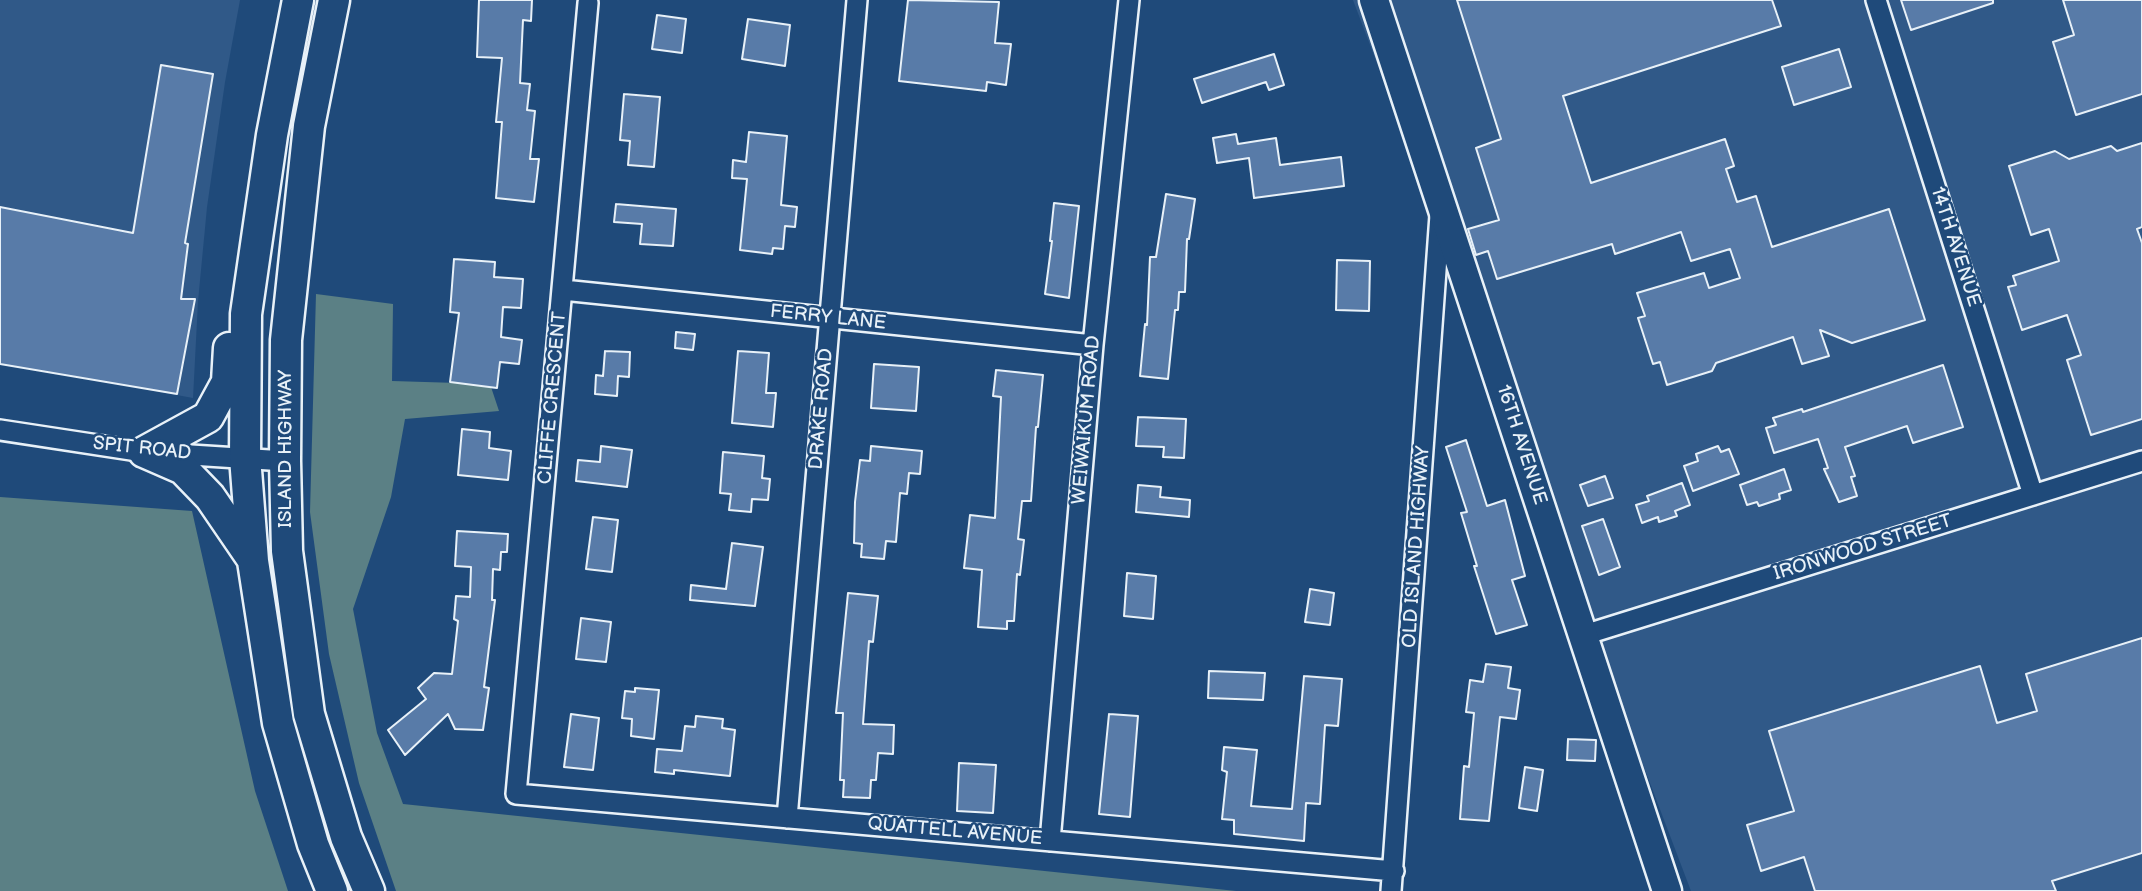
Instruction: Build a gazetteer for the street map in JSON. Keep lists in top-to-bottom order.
{
  "streets": {
    "main road": ["ISLAND HIGHWAY"],
    "street": [
      "14TH AVENUE",
      "FERRY LANE",
      "CLIFFE CRESCENT",
      "DRAKE ROAD",
      "WEIWAIKUM ROAD",
      "16TH AVENUE",
      "SPIT ROAD",
      "OLD ISLAND HIGHWAY",
      "IRONWOOD STREET",
      "QUATTELL AVENUE"
    ]
  },
  "crossings": [
    ["14TH AVENUE", "IRONWOOD STREET"],
    ["FERRY LANE", "CLIFFE CRESCENT"],
    ["FERRY LANE", "DRAKE ROAD"],
    ["FERRY LANE", "WEIWAIKUM ROAD"],
    ["CLIFFE CRESCENT", "QUATTELL AVENUE"],
    ["DRAKE ROAD", "QUATTELL AVENUE"],
    ["WEIWAIKUM ROAD", "QUATTELL AVENUE"],
    ["16TH AVENUE", "OLD ISLAND HIGHWAY"],
    ["16TH AVENUE", "IRONWOOD STREET"],
    ["SPIT ROAD", "ISLAND HIGHWAY"],
    ["OLD ISLAND HIGHWAY", "QUATTELL AVENUE"]
  ]
}
